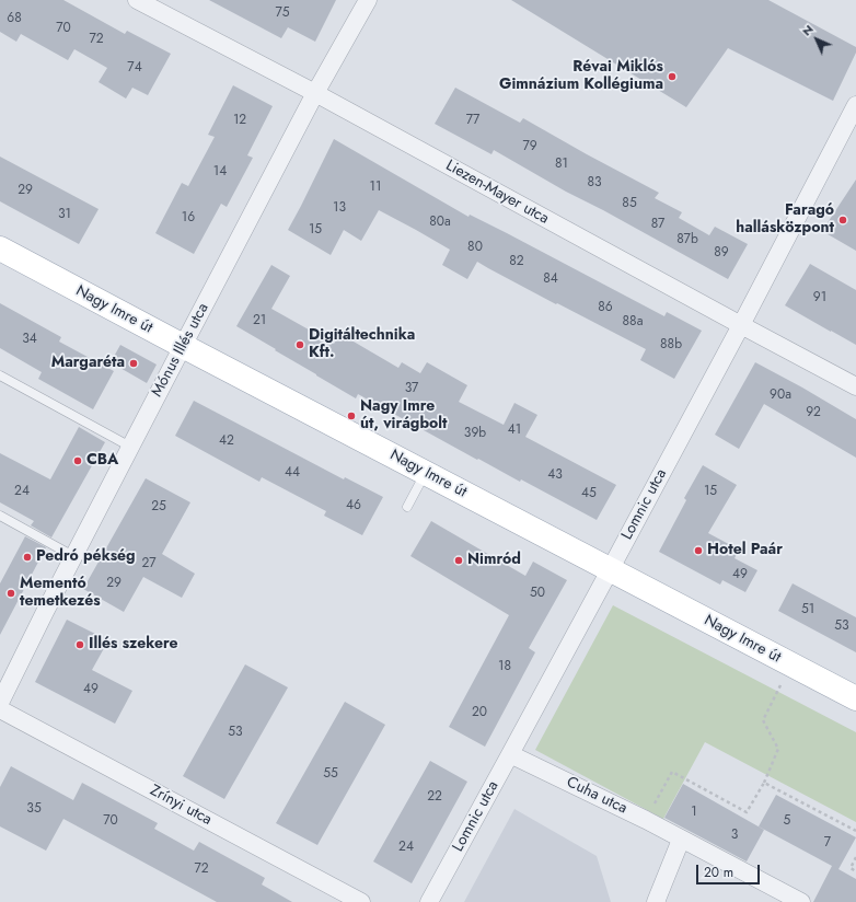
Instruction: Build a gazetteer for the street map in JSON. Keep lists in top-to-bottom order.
{
  "streets": {
    "main road": ["Nagy Imre út"],
    "street": [
      "Liezen-Mayer utca",
      "Mónus Illés utca",
      "Lomnic utca",
      "Cuha utca",
      "Zrínyi utca"
    ]
  },
  "crossings": [
    ["Liezen-Mayer utca", "Mónus Illés utca"],
    ["Liezen-Mayer utca", "Lomnic utca"],
    ["Nagy Imre út", "Mónus Illés utca"],
    ["Nagy Imre út", "Lomnic utca"],
    ["Lomnic utca", "Cuha utca"]
  ],
  "places": [
    "Révai Miklós Gimnázium Kollégiuma",
    "Faragó hallásközpont",
    "Digitáltechnika Kft.",
    "Margaréta",
    "Nagy Imre út, virágbolt",
    "CBA",
    "Hotel Paár",
    "Pedró pékség",
    "Nimród",
    "Mementó temetkezés",
    "Illés szekere"
  ],
  "house_numbers": [
    "75",
    "68",
    "70",
    "72",
    "74",
    "12",
    "77",
    "79",
    "81",
    "14",
    "83",
    "11",
    "29",
    "85",
    "13",
    "31",
    "16",
    "80a",
    "87",
    "15",
    "87b",
    "80",
    "89",
    "82",
    "84",
    "91",
    "86",
    "21",
    "88a",
    "34",
    "88b",
    "37",
    "90a",
    "92",
    "41",
    "39b",
    "42",
    "44",
    "43",
    "24",
    "15",
    "45",
    "46",
    "25",
    "27",
    "49",
    "29",
    "50",
    "51",
    "53",
    "18",
    "49",
    "20",
    "53",
    "55",
    "22",
    "35",
    "1",
    "70",
    "5",
    "3",
    "7",
    "24",
    "72"
  ],
  "scale_bar": "20 m",
  "north": "top left"
}
